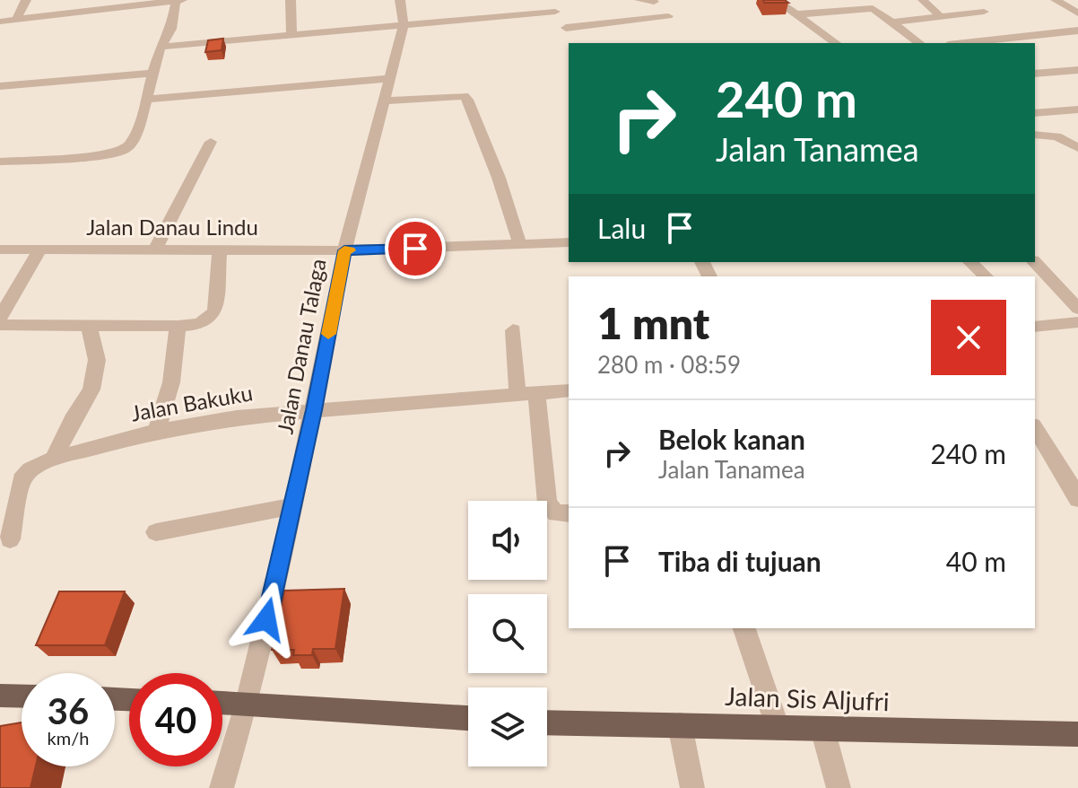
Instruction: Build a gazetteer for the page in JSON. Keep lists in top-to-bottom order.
{
  "streets": {
    "main road": ["Jalan Sis Aljufri"],
    "street": ["Jalan Danau Lindu", "Jalan Danau Talaga", "Jalan Bakuku"]
  },
  "crossings": [
    ["Jalan Danau Lindu", "Jalan Danau Talaga"],
    ["Jalan Danau Talaga", "Jalan Bakuku"]
  ],
  "page": {
    "turn": ["240 m", "Jalan Tanamea"],
    "then": "Lalu",
    "heading": ["1 mnt", "280 m · 08:59"],
    "list": [
      {
        "name": "Belok kanan",
        "note": "Jalan Tanamea",
        "value": "240 m"
      },
      {
        "name": "Tiba di tujuan",
        "value": "40 m"
      }
    ],
    "speed": "36 km/h",
    "limit": "40"
  }
}
